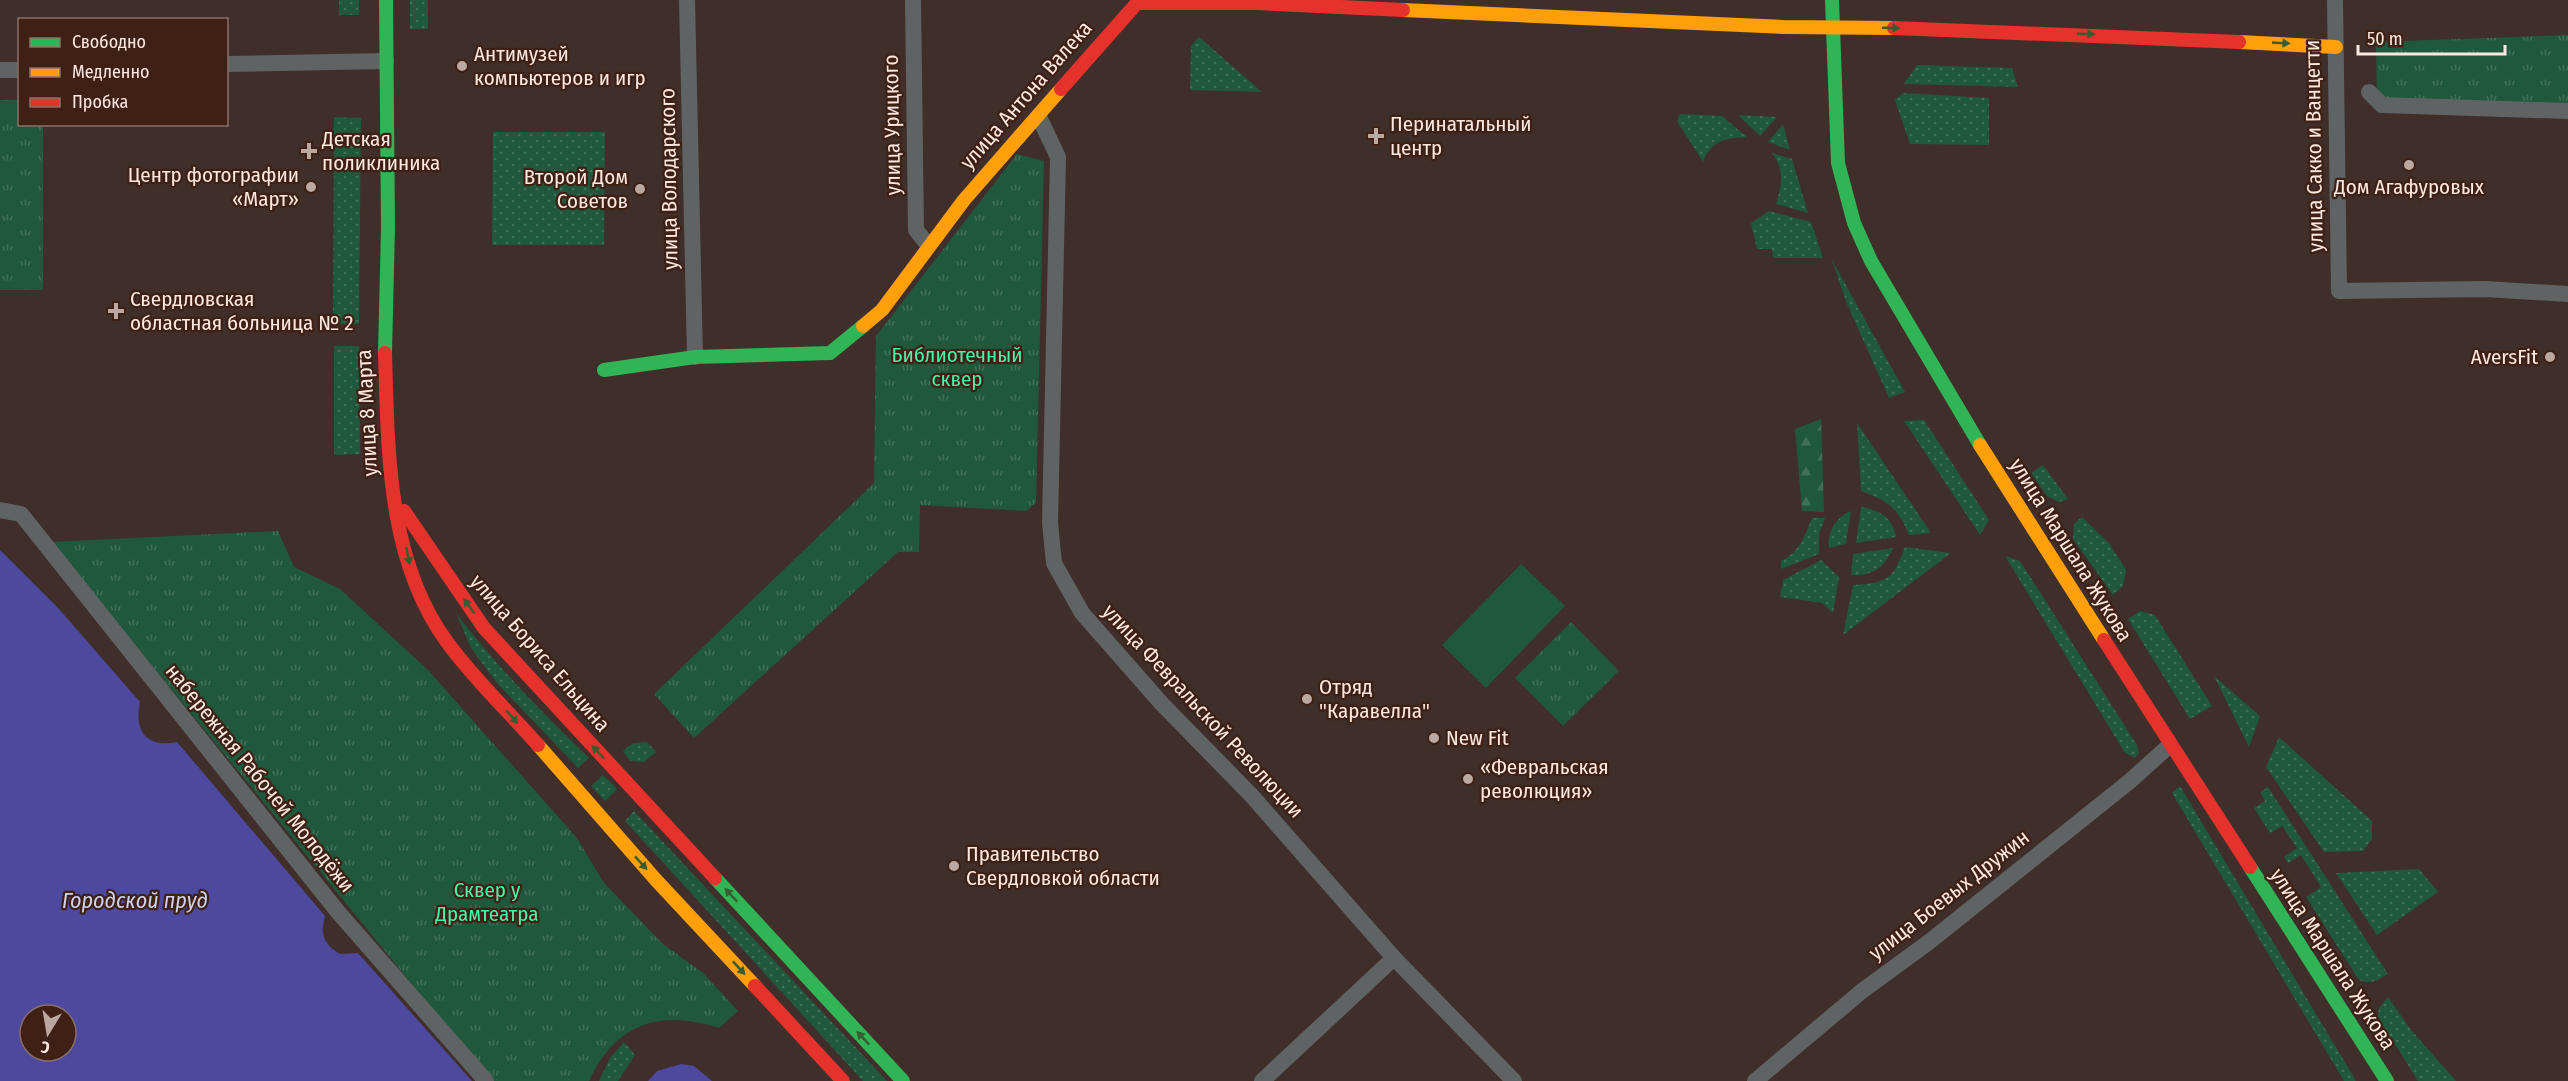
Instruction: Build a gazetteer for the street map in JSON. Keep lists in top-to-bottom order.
{
  "streets": {
    "street": [
      "улица Антона Валека",
      "улица Урицкого",
      "улица Сакко и Ванцетти",
      "улица Володарского",
      "улица 8 Марта",
      "улица Маршала Жукова",
      "улица Бориса Ельцина",
      "улица Февральской Революции",
      "набережная Рабочей Молодёжи",
      "улица Боевых Дружин"
    ]
  },
  "crossings": [
    ["улица Антона Валека", "улица Урицкого"],
    ["улица Антона Валека", "улица Сакко и Ванцетти"],
    ["улица Антона Валека", "улица Володарского"],
    ["улица Антона Валека", "улица Маршала Жукова"],
    ["улица Антона Валека", "улица Февральской Революции"],
    ["улица 8 Марта", "улица Бориса Ельцина"],
    ["улица Маршала Жукова", "улица Боевых Дружин"]
  ],
  "water": ["Городской пруд"],
  "parks": ["Библиотечный сквер", "Сквер у Драмтеатра"],
  "places": {
    "other": [
      "Антимузей компьютеров и игр",
      "Дом Агафуровых",
      "Центр фотографии «Март»",
      "Второй Дом Советов",
      "AversFit",
      "Отряд \"Каравелла\"",
      "New Fit",
      "«Февральская революция»",
      "Правительство Свердловкой области"
    ],
    "health": ["Перинатальный центр", "Детская поликлиника", "Свердловская областная больница № 2"]
  },
  "legend": ["Свободно", "Медленно", "Пробка"],
  "scale_bar": "50 m",
  "north": "bottom"
}
